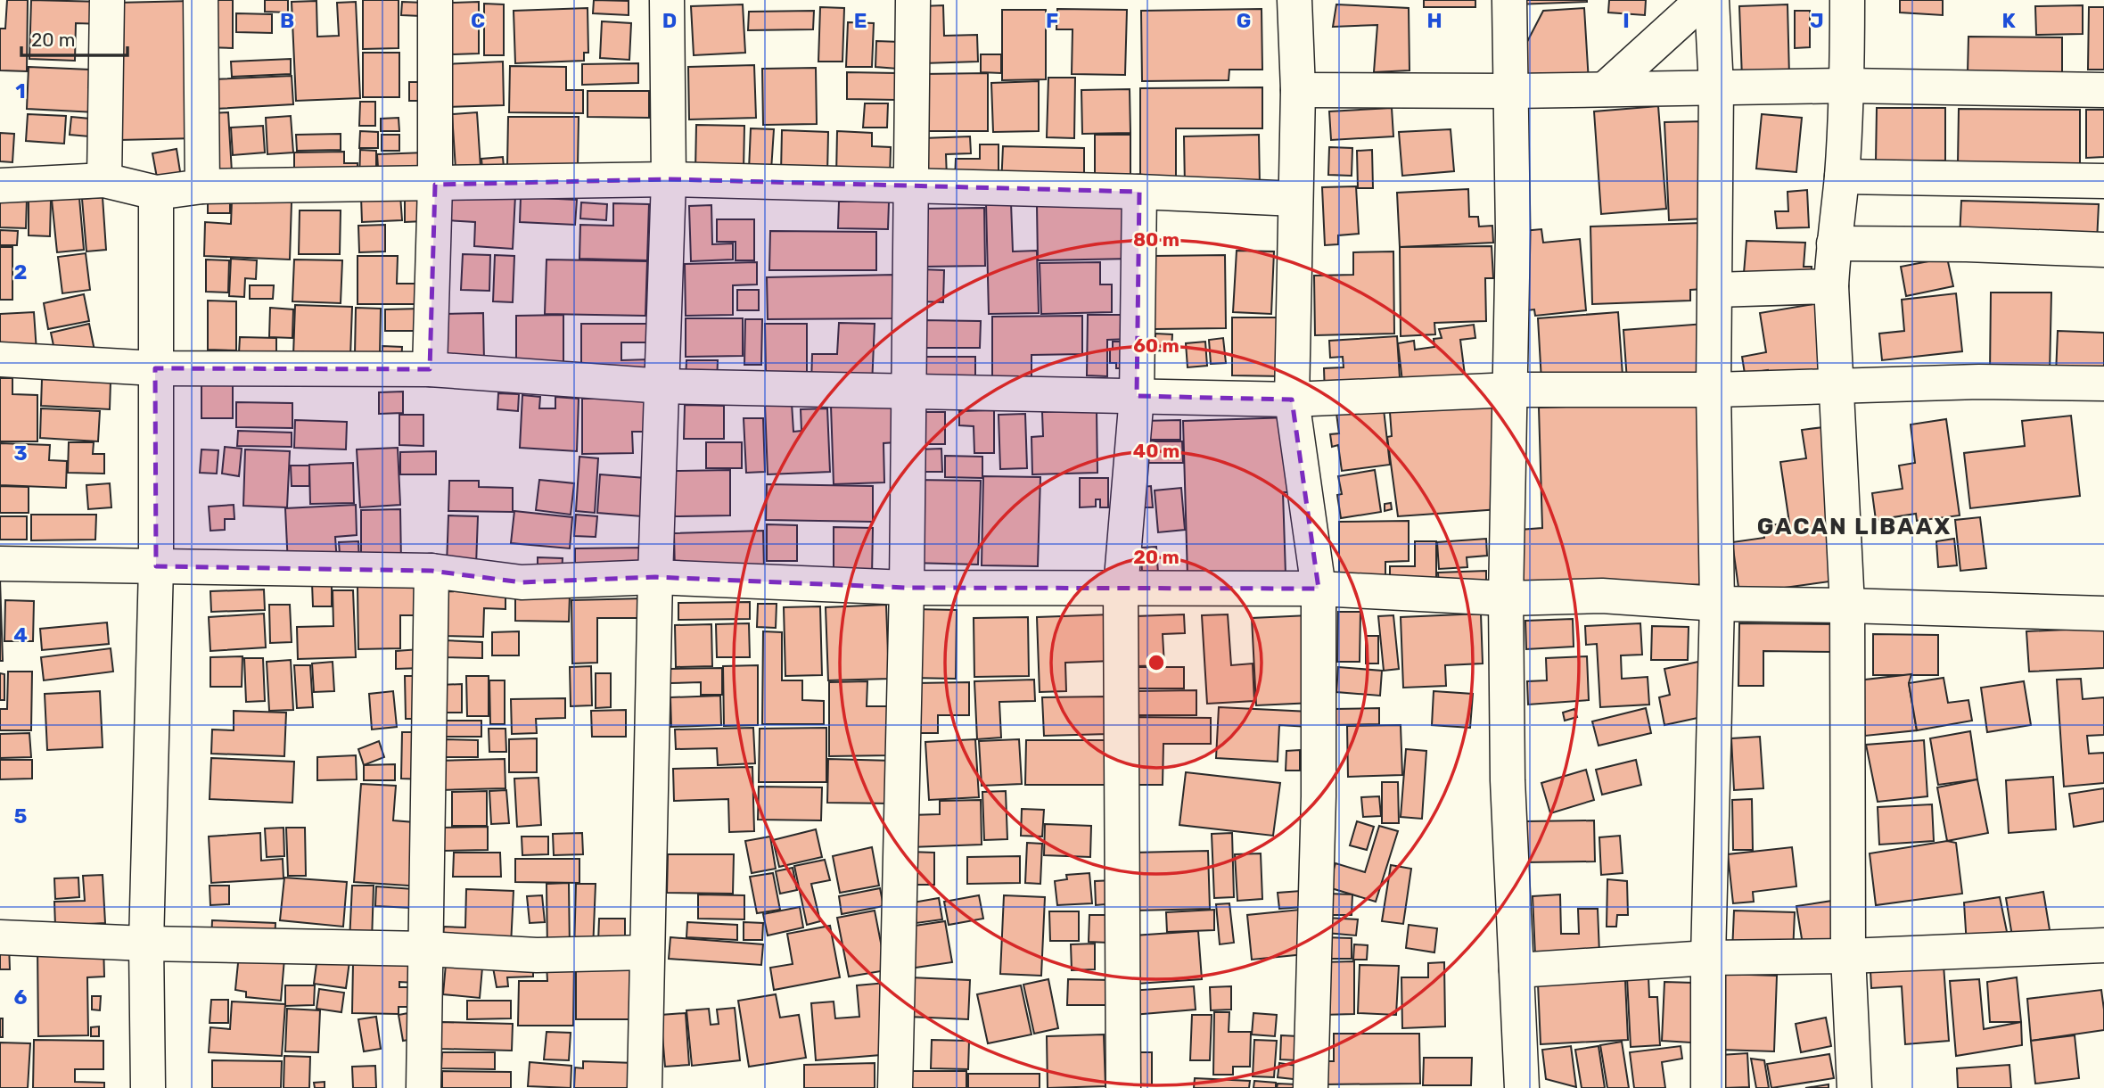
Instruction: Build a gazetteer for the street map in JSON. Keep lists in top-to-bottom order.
{
  "districts": ["GACAN LIBAAX"],
  "scale_bar": "20 m",
  "grid": {
    "columns": [
      "B",
      "C",
      "D",
      "E",
      "F",
      "G",
      "H",
      "I",
      "J",
      "K"
    ],
    "rows": [
      "1",
      "2",
      "3",
      "4",
      "5",
      "6"
    ]
  },
  "rings": [
    "80 m",
    "60 m",
    "40 m",
    "20 m"
  ]
}
